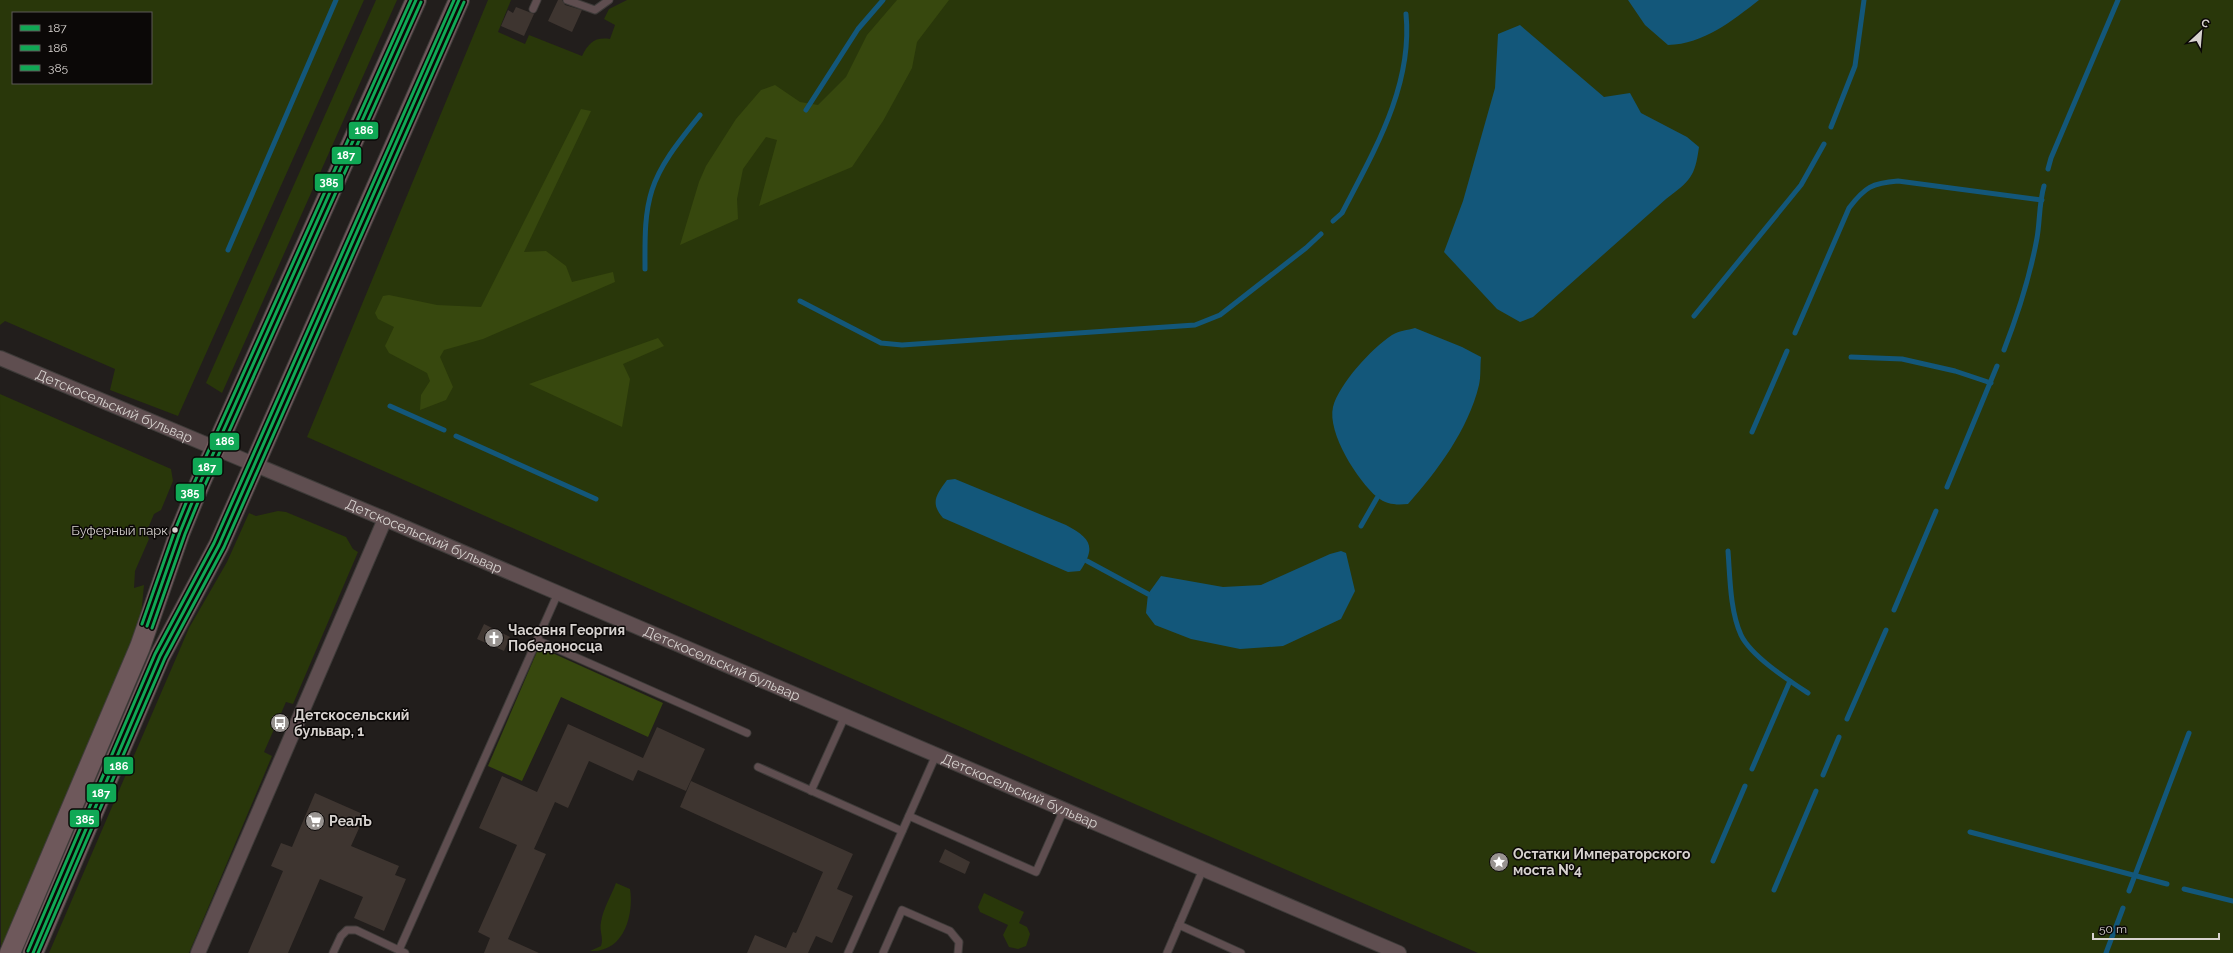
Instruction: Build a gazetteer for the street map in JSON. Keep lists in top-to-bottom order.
{
  "streets": {
    "street": ["Детскосельский бульвар"]
  },
  "places": {
    "other": ["Буферный парк"],
    "church": ["Часовня Георгия Победоносца"],
    "bus stop": ["Детскосельский бульвар, 1"],
    "supermarket": ["РеалЪ"],
    "place": ["Остатки Императорского моста №4"]
  },
  "lines": ["transit line 187", "transit line 385", "transit line 186"],
  "legend": ["187", "186", "385"],
  "scale_bar": "50 m",
  "north": "top right"
}
